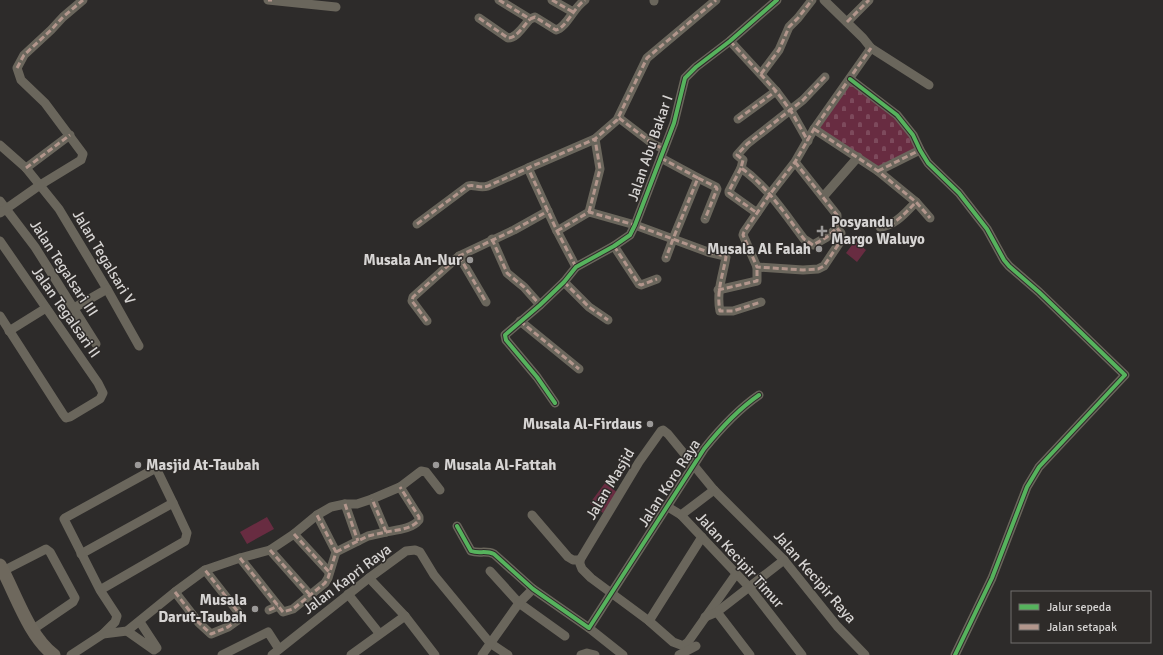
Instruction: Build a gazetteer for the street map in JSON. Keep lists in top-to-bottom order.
{
  "streets": {
    "street": [
      "Jalan Abu Bakar I",
      "Jalan Tegalsari V",
      "Jalan Tegalsari III",
      "Jalan Tegalsari II",
      "Jalan Koro Raya",
      "Jalan Masjid",
      "Jalan Kecipir Timur",
      "Jalan Kecipir Raya",
      "Jalan Kapri Raya"
    ]
  },
  "crossings": [
    ["Jalan Koro Raya", "Jalan Kecipir Timur"],
    ["Jalan Koro Raya", "Jalan Kecipir Raya"],
    ["Jalan Masjid", "Jalan Kecipir Raya"]
  ],
  "places": {
    "health": ["Posyandu Margo Waluyo"],
    "other": [
      "Musala Al Falah",
      "Musala An-Nur",
      "Musala Al-Firdaus",
      "Masjid At-Taubah",
      "Musala Al-Fattah",
      "Musala Darut-Taubah"
    ]
  },
  "legend": ["Jalur sepeda", "Jalan setapak"]
}
